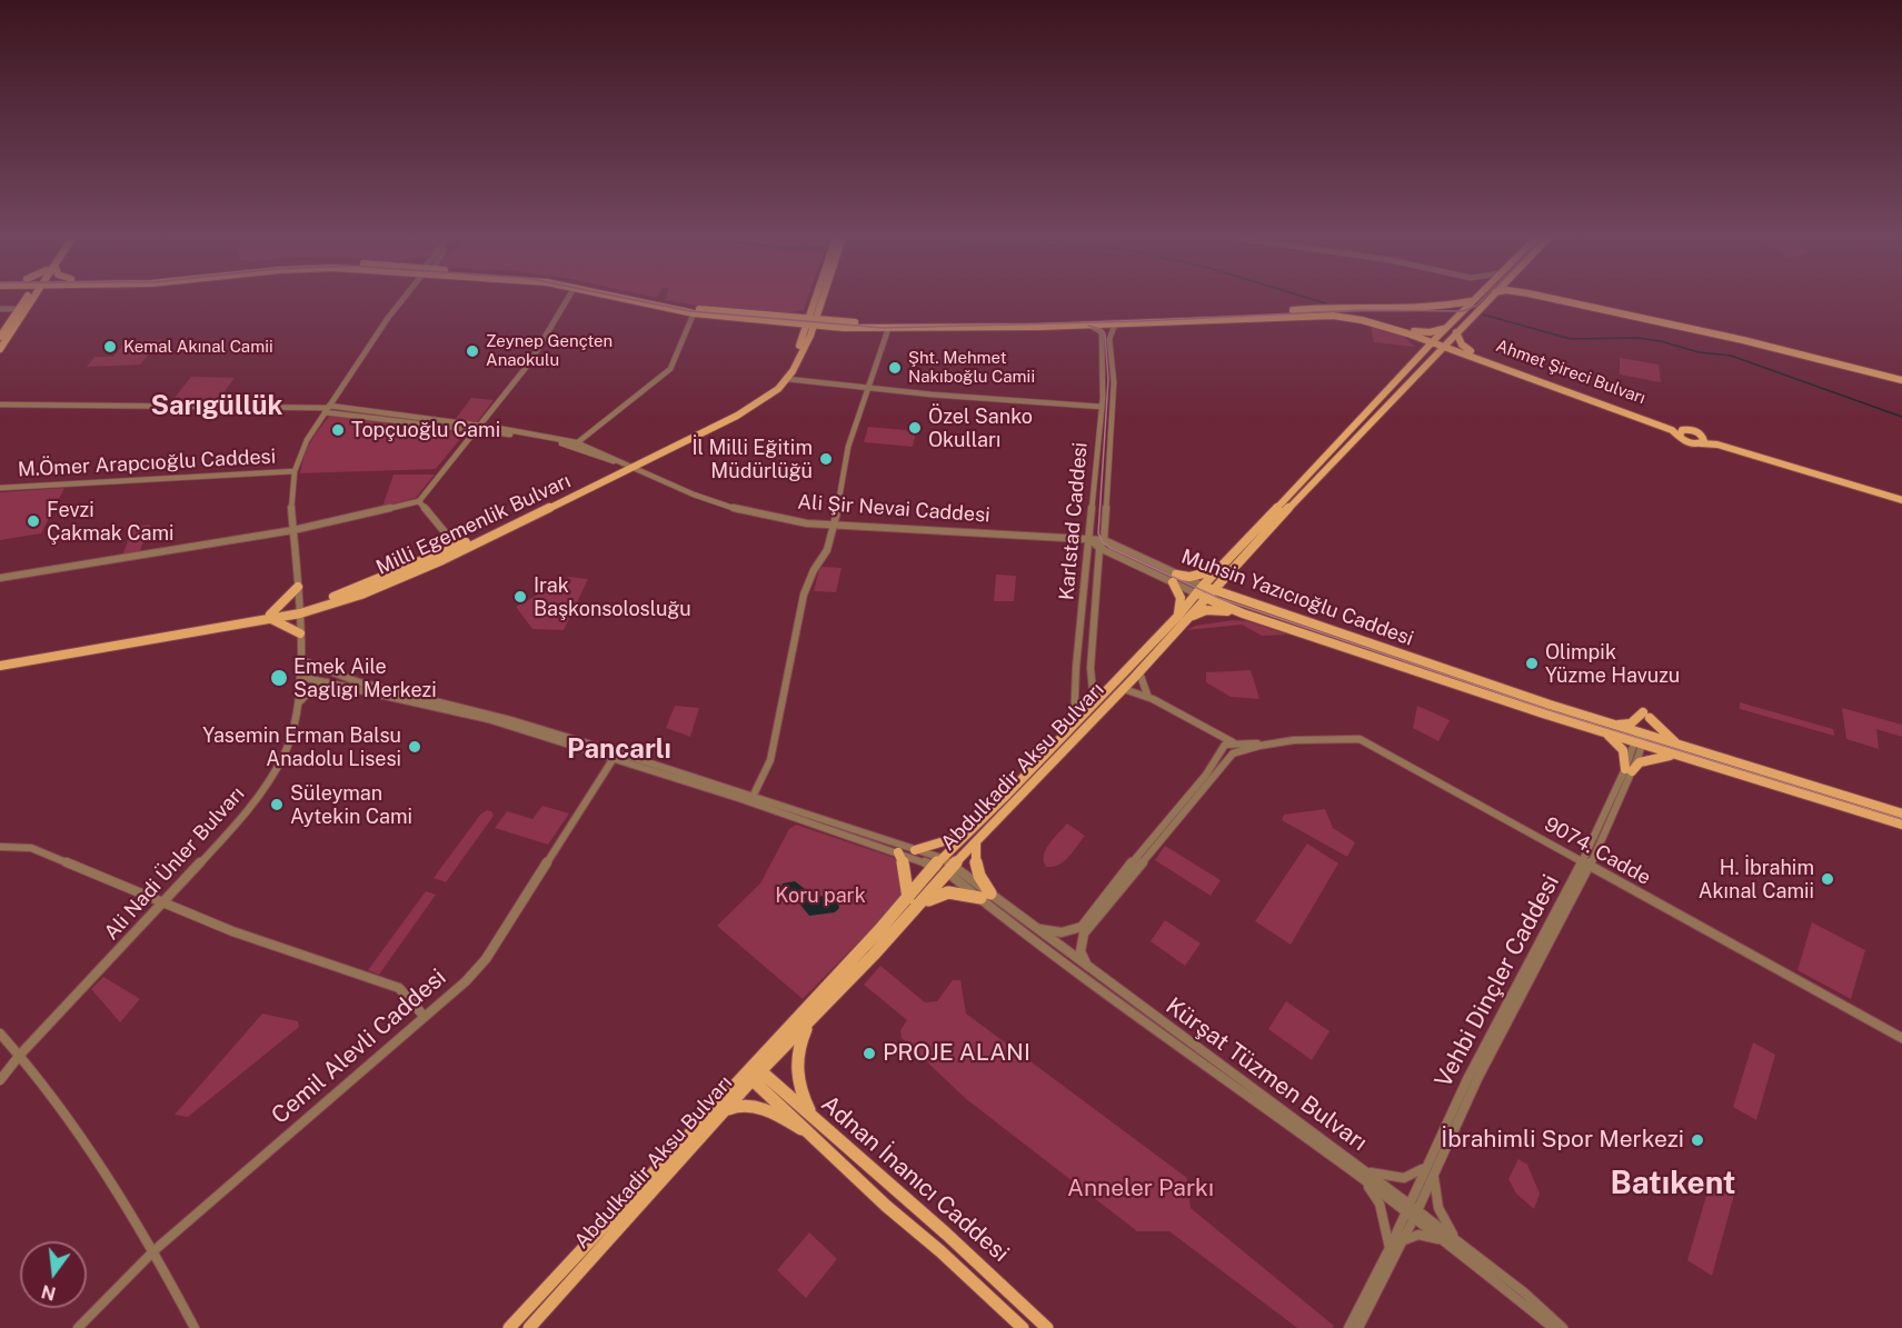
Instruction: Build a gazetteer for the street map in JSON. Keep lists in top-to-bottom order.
{
  "streets": {
    "main road": [
      "Ahmet Şireci Bulvarı",
      "Milli Egemenlik Bulvarı",
      "Muhsin Yazıcıoğlu Caddesi",
      "Abdulkadir Aksu Bulvarı",
      "Adnan İnanıcı Caddesi"
    ],
    "street": [
      "M.Ömer Arapcıoğlu Caddesi",
      "Ali Şir Nevai Caddesi",
      "Karlstad Caddesi",
      "9074. Cadde",
      "Ali Nadi Ünler Bulvarı",
      "Vehbi Dinçler Caddesi",
      "Cemil Alevli Caddesi",
      "Kürşat Tüzmen Bulvarı"
    ]
  },
  "crossings": [
    ["Ahmet Şireci Bulvarı", "Abdulkadir Aksu Bulvarı"],
    ["M.Ömer Arapcıoğlu Caddesi", "Ali Nadi Ünler Bulvarı"],
    ["Ali Şir Nevai Caddesi", "Karlstad Caddesi"],
    ["Ali Şir Nevai Caddesi", "Milli Egemenlik Bulvarı"],
    ["Ali Şir Nevai Caddesi", "Muhsin Yazıcıoğlu Caddesi"],
    ["Ali Şir Nevai Caddesi", "Ali Nadi Ünler Bulvarı"],
    ["Karlstad Caddesi", "Muhsin Yazıcıoğlu Caddesi"],
    ["Karlstad Caddesi", "Abdulkadir Aksu Bulvarı"],
    ["Milli Egemenlik Bulvarı", "Ali Nadi Ünler Bulvarı"],
    ["Muhsin Yazıcıoğlu Caddesi", "Abdulkadir Aksu Bulvarı"],
    ["Abdulkadir Aksu Bulvarı", "Kürşat Tüzmen Bulvarı"],
    ["Abdulkadir Aksu Bulvarı", "Adnan İnanıcı Caddesi"],
    ["9074. Cadde", "Vehbi Dinçler Caddesi"],
    ["Vehbi Dinçler Caddesi", "Kürşat Tüzmen Bulvarı"]
  ],
  "districts": ["Sarıgüllük", "Pancarlı", "Batıkent"],
  "parks": ["Koru park", "Anneler Parkı"],
  "places": [
    "Kemal Akınal Camii",
    "Zeynep Gençten Anaokulu",
    "Şht. Mehmet Nakıboğlu Camii",
    "Özel Sanko Okulları",
    "Topçuoğlu Cami",
    "İl Milli Eğitim Müdürlüğü",
    "Fevzi Çakmak Cami",
    "Irak Başkonsolosluğu",
    "Olimpik Yüzme Havuzu",
    "Emek Aile Saglıgı Merkezi",
    "Yasemin Erman Balsu Anadolu Lisesi",
    "Süleyman Aytekin Cami",
    "H. İbrahim Akınal Camii",
    "PROJE ALANI",
    "İbrahimli Spor Merkezi"
  ],
  "north": "bottom"
}
